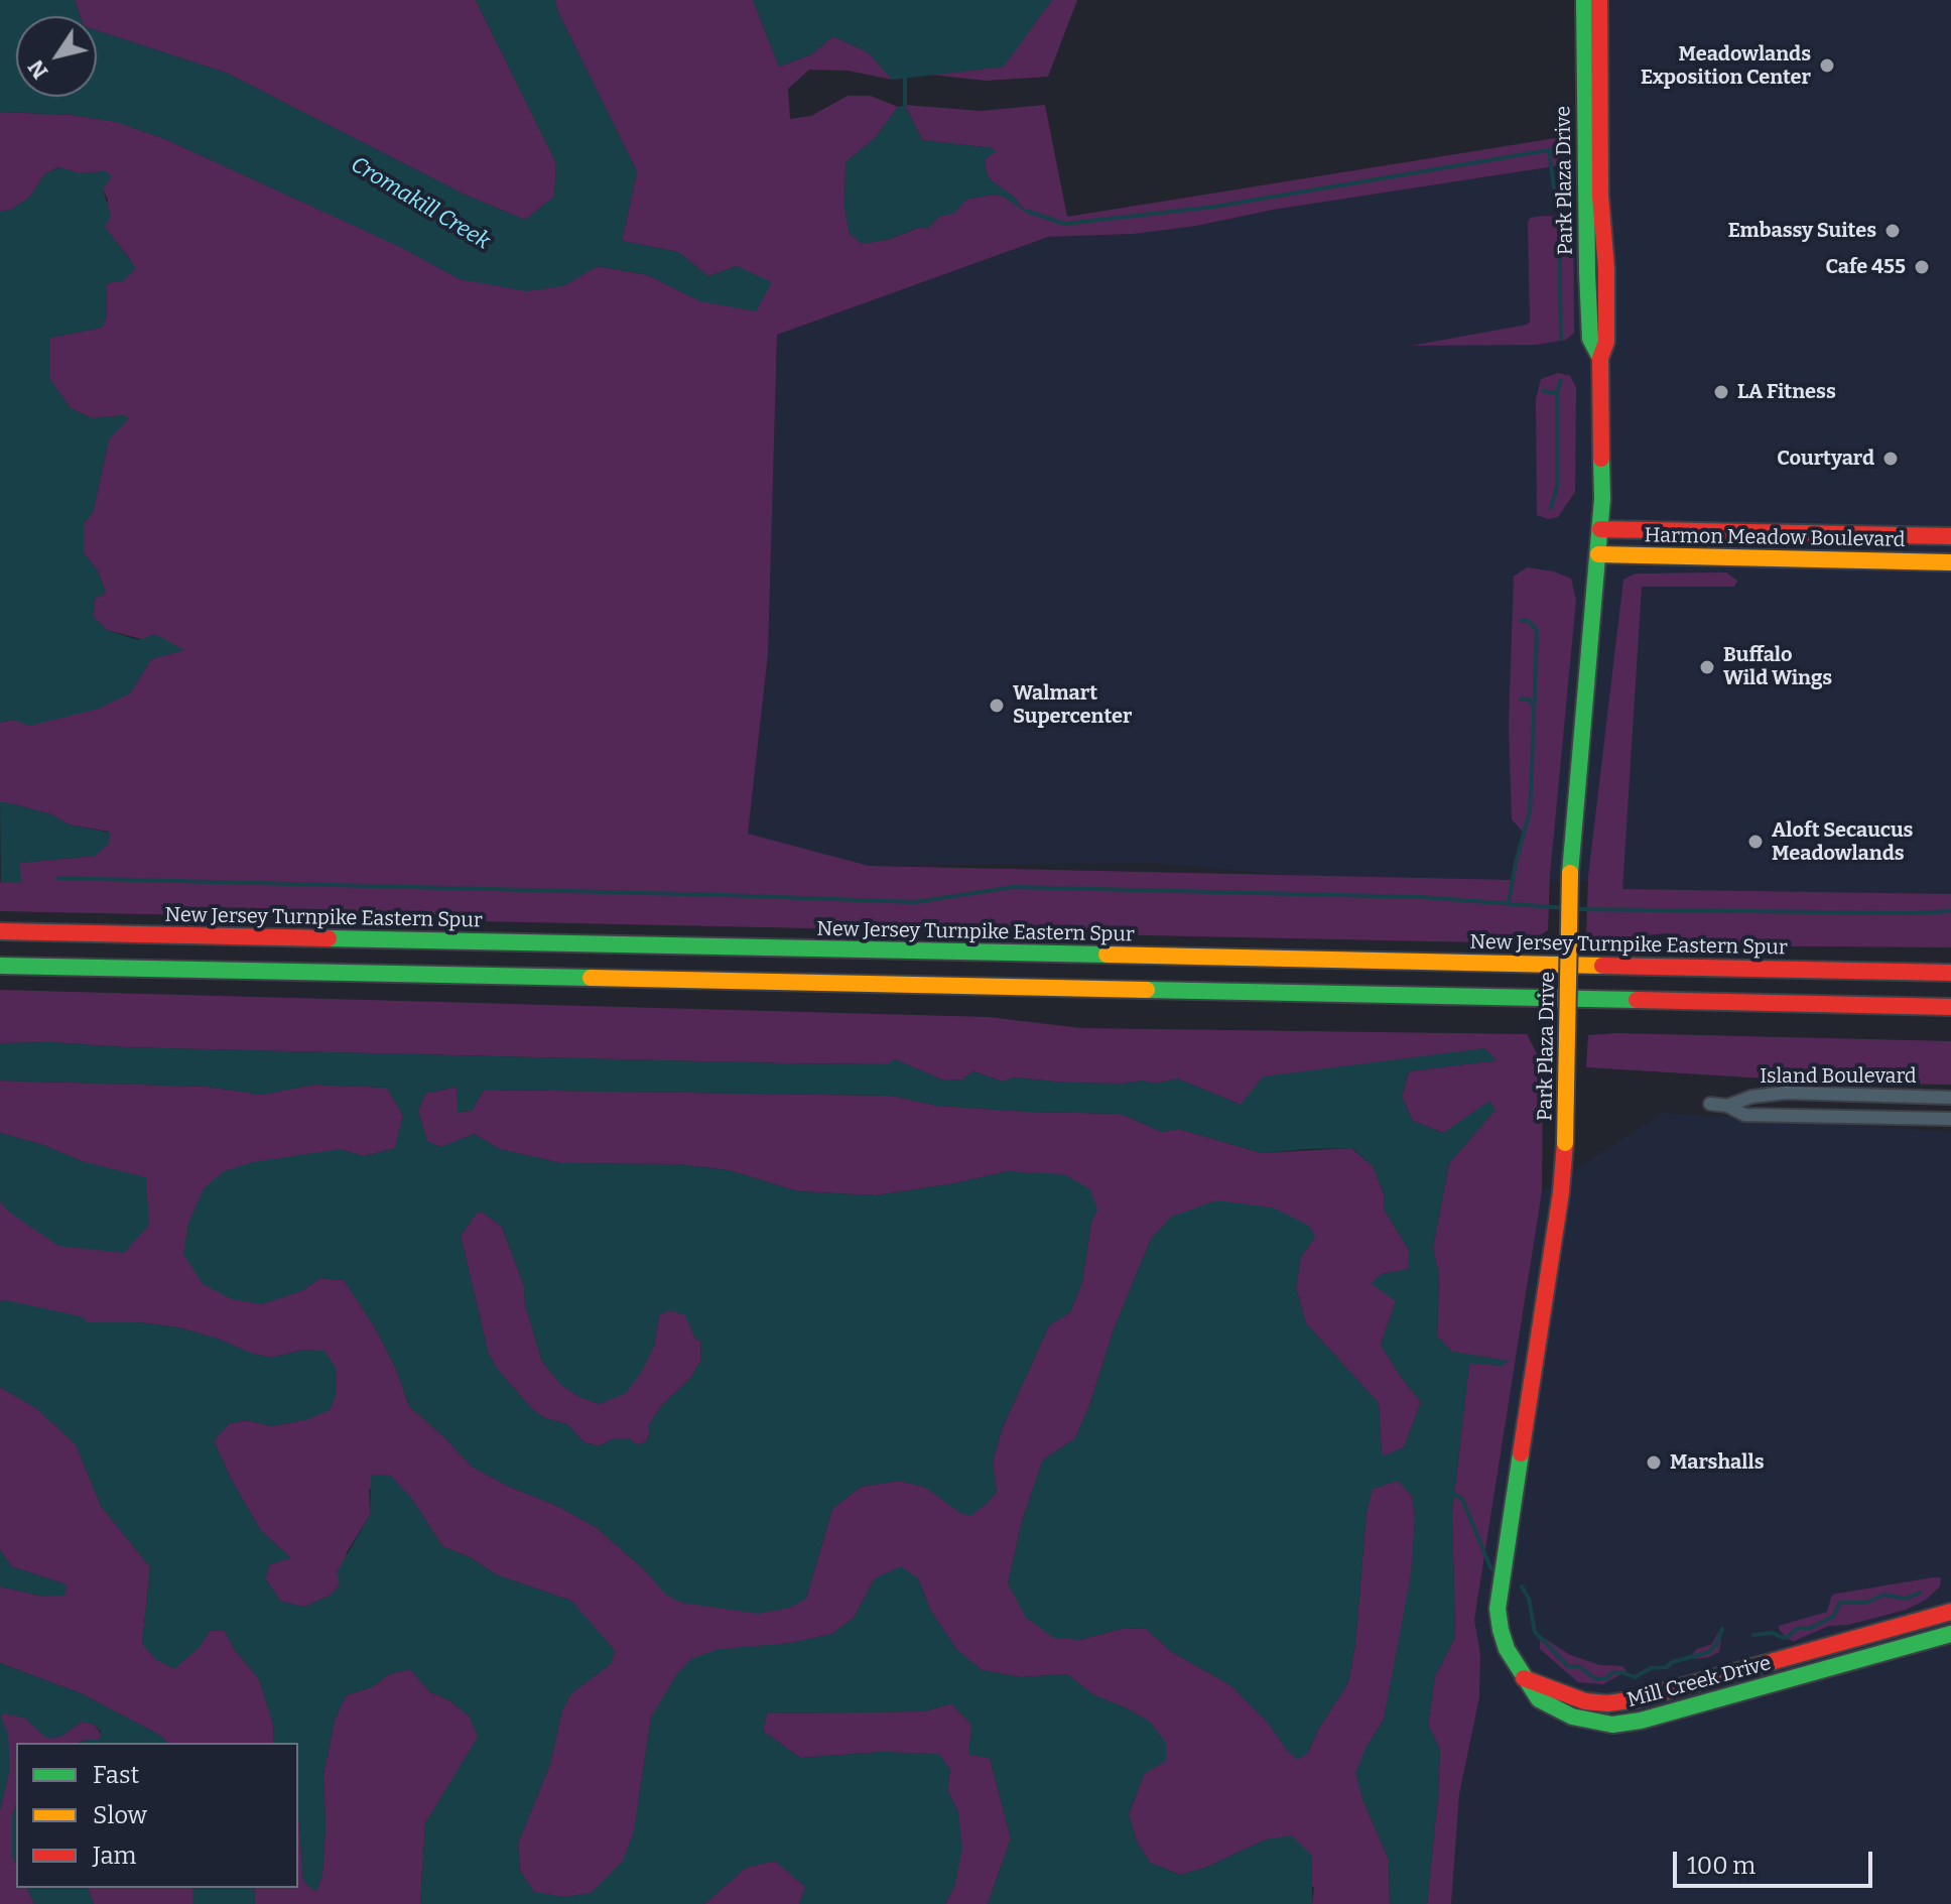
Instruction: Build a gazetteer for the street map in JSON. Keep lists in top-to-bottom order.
{
  "streets": {
    "main road": [
      "Park Plaza Drive",
      "Harmon Meadow Boulevard",
      "New Jersey Turnpike Eastern Spur",
      "Mill Creek Drive"
    ],
    "street": ["Island Boulevard"]
  },
  "crossings": [
    ["Park Plaza Drive", "Harmon Meadow Boulevard"],
    ["Park Plaza Drive", "Mill Creek Drive"]
  ],
  "water": ["Cromakill Creek"],
  "places": [
    "Meadowlands Exposition Center",
    "Embassy Suites",
    "Cafe 455",
    "LA Fitness",
    "Courtyard",
    "Buffalo Wild Wings",
    "Walmart Supercenter",
    "Aloft Secaucus Meadowlands",
    "Marshalls"
  ],
  "legend": ["Fast", "Slow", "Jam"],
  "scale_bar": "100 m",
  "north": "bottom left"
}
